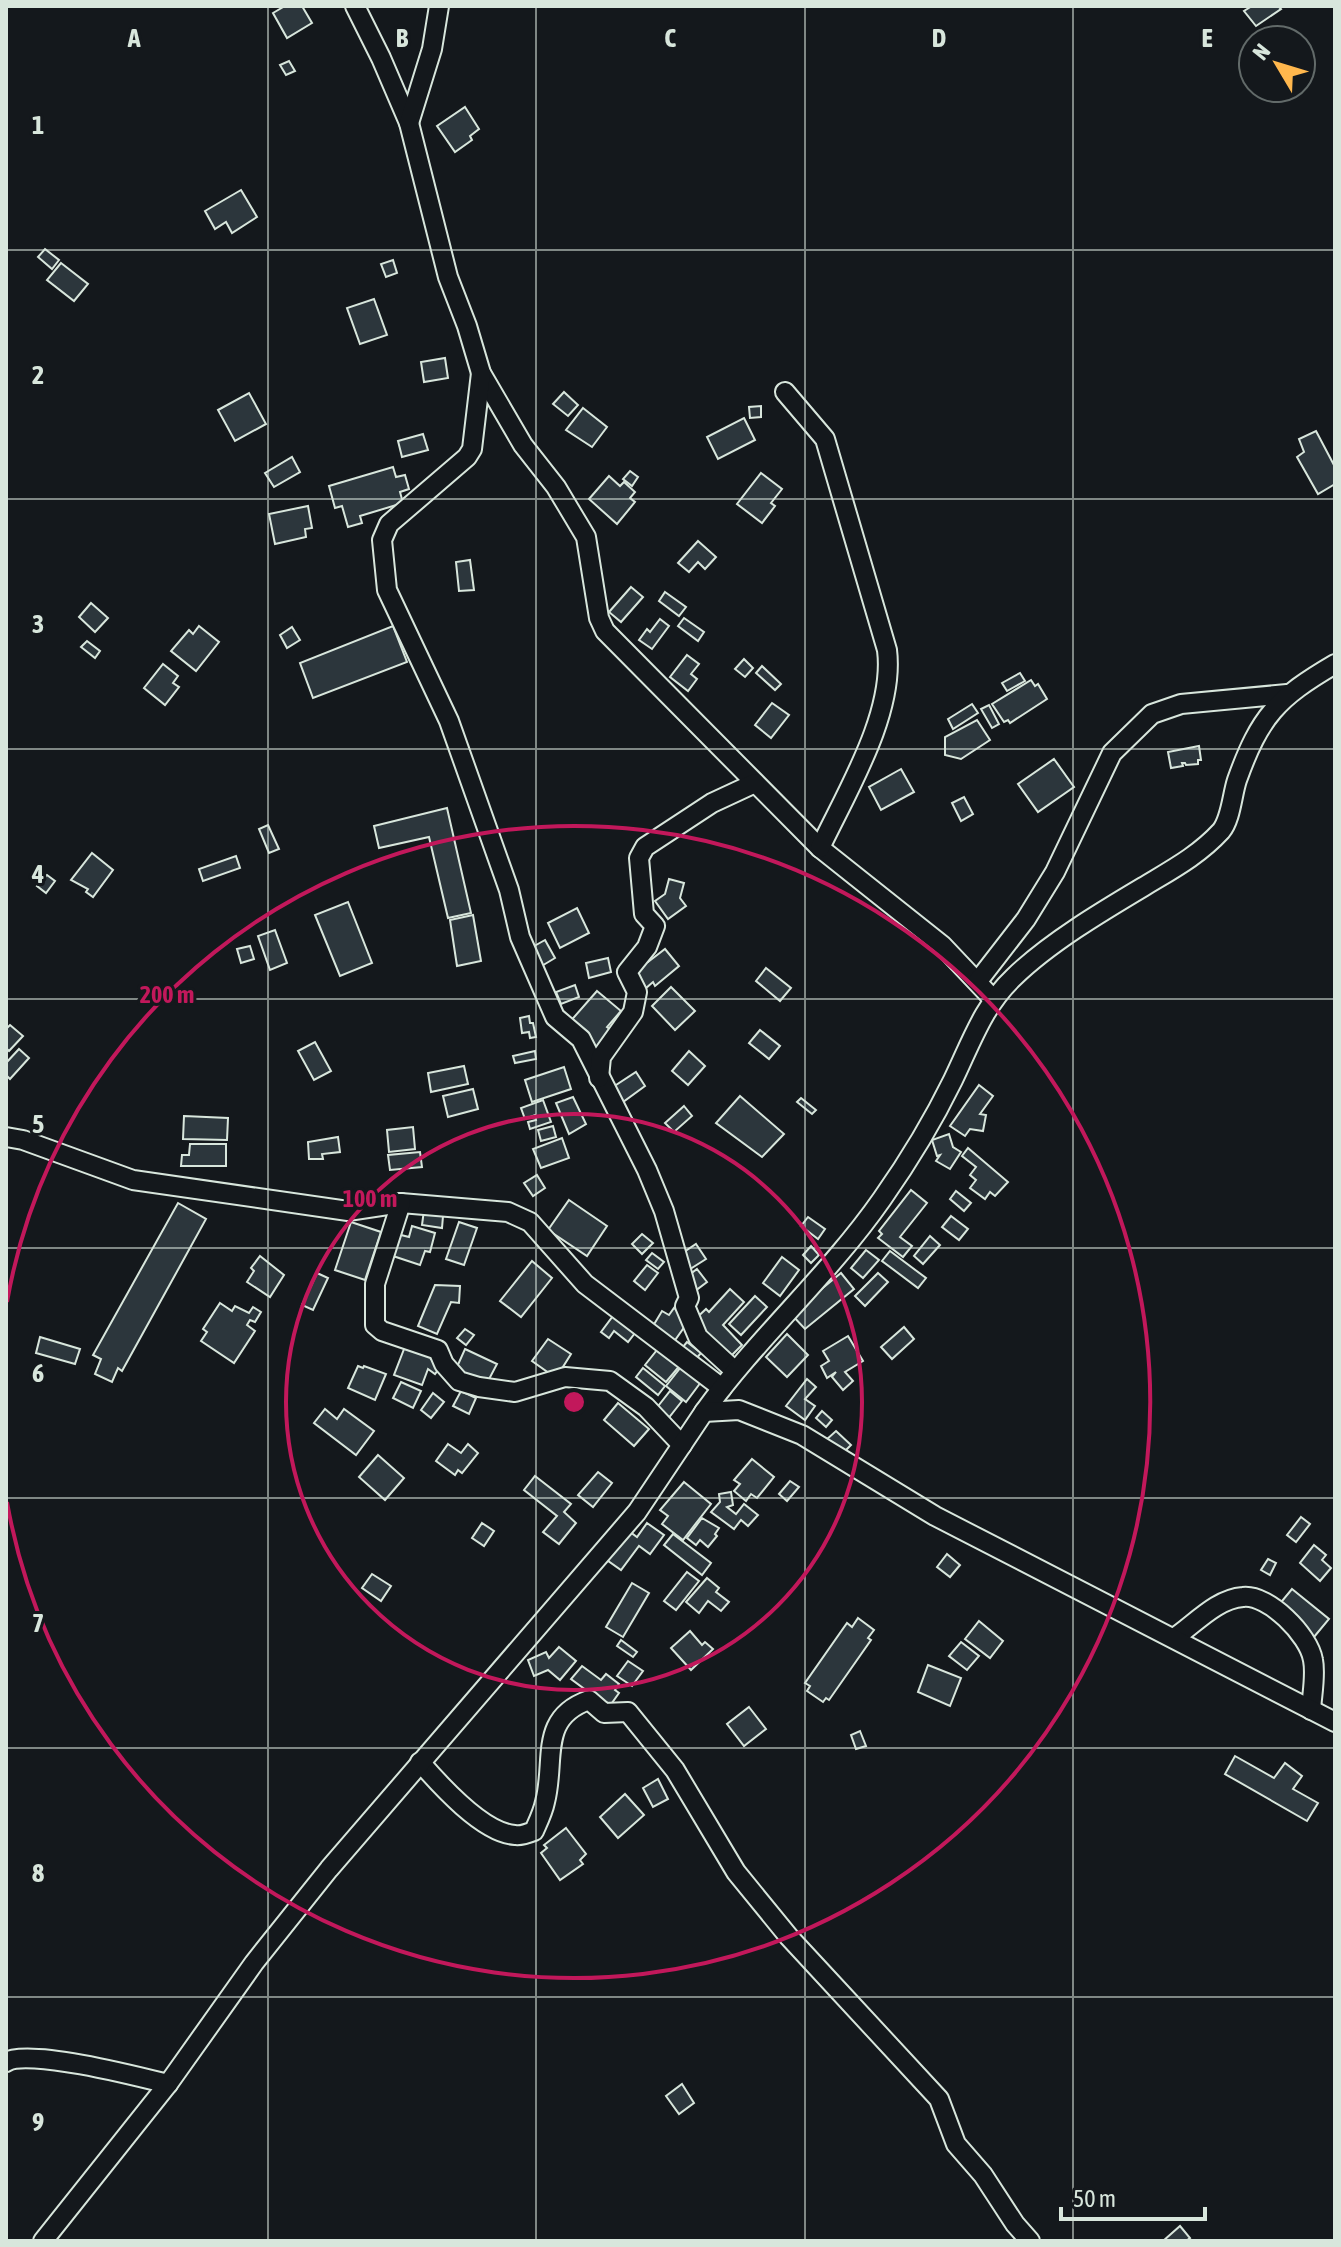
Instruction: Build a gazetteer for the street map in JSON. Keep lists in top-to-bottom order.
{
  "scale_bar": "50 m",
  "north": "top left",
  "grid": {
    "columns": [
      "A",
      "B",
      "C",
      "D",
      "E"
    ],
    "rows": [
      "1",
      "2",
      "3",
      "4",
      "5",
      "6",
      "7",
      "8",
      "9"
    ]
  },
  "rings": ["200 m", "100 m"]
}
